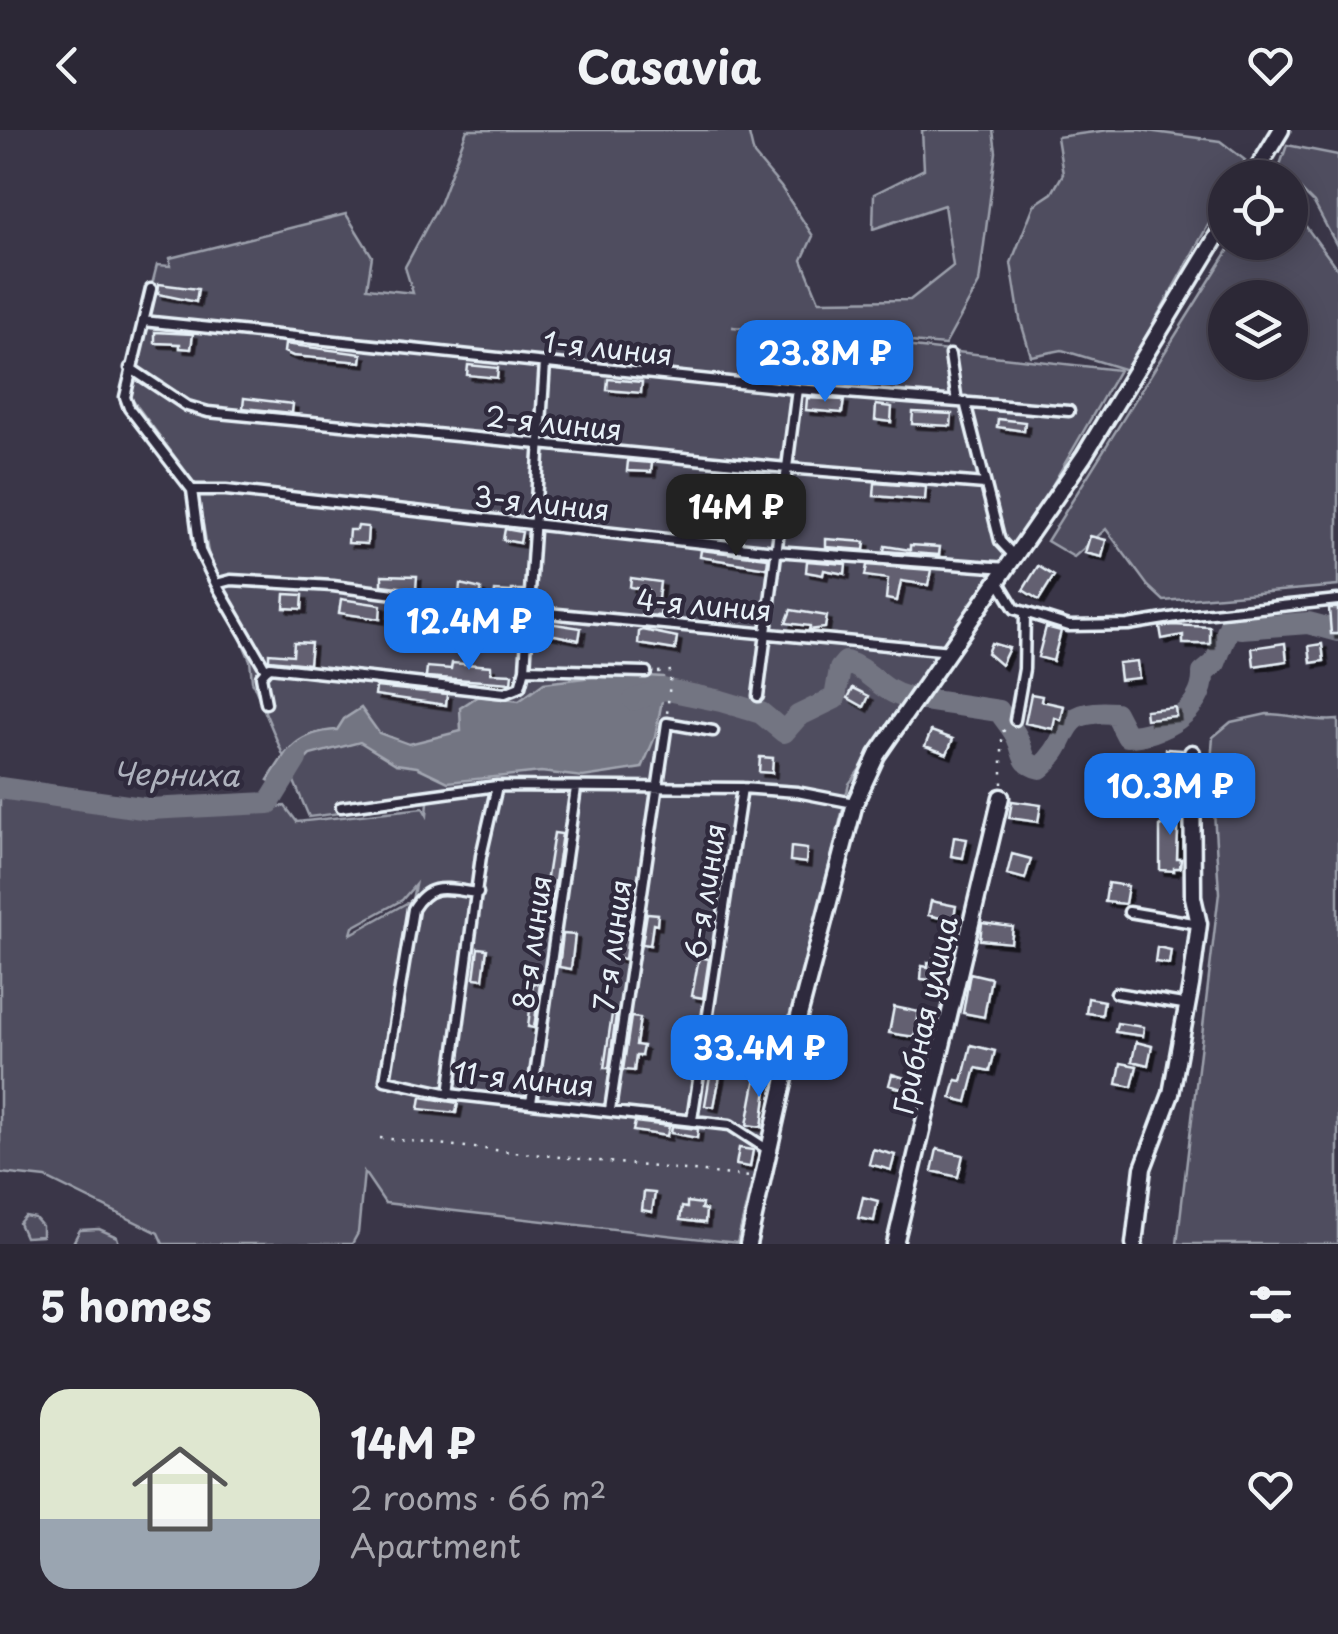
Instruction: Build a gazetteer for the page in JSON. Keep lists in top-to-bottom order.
{
  "streets": {
    "street": ["Грибная улица"],
    "lane": [
      "1-я линия",
      "2-я линия",
      "3-я линия",
      "4-я линия",
      "6-я линия",
      "8-я линия",
      "7-я линия",
      "11-я линия"
    ]
  },
  "crossings": [
    ["6-я линия", "11-я линия"],
    ["8-я линия", "11-я линия"],
    ["7-я линия", "11-я линия"]
  ],
  "water": ["Черниха"],
  "page": {
    "header": "Casavia",
    "price": [
      "23.8M ₽",
      "14M ₽",
      "12.4M ₽",
      "10.3M ₽",
      "33.4M ₽"
    ],
    "heading": "5 homes",
    "list": [
      {
        "name": "14M ₽",
        "note": "2 rooms · 66 m² · Apartment"
      }
    ]
  }
}
